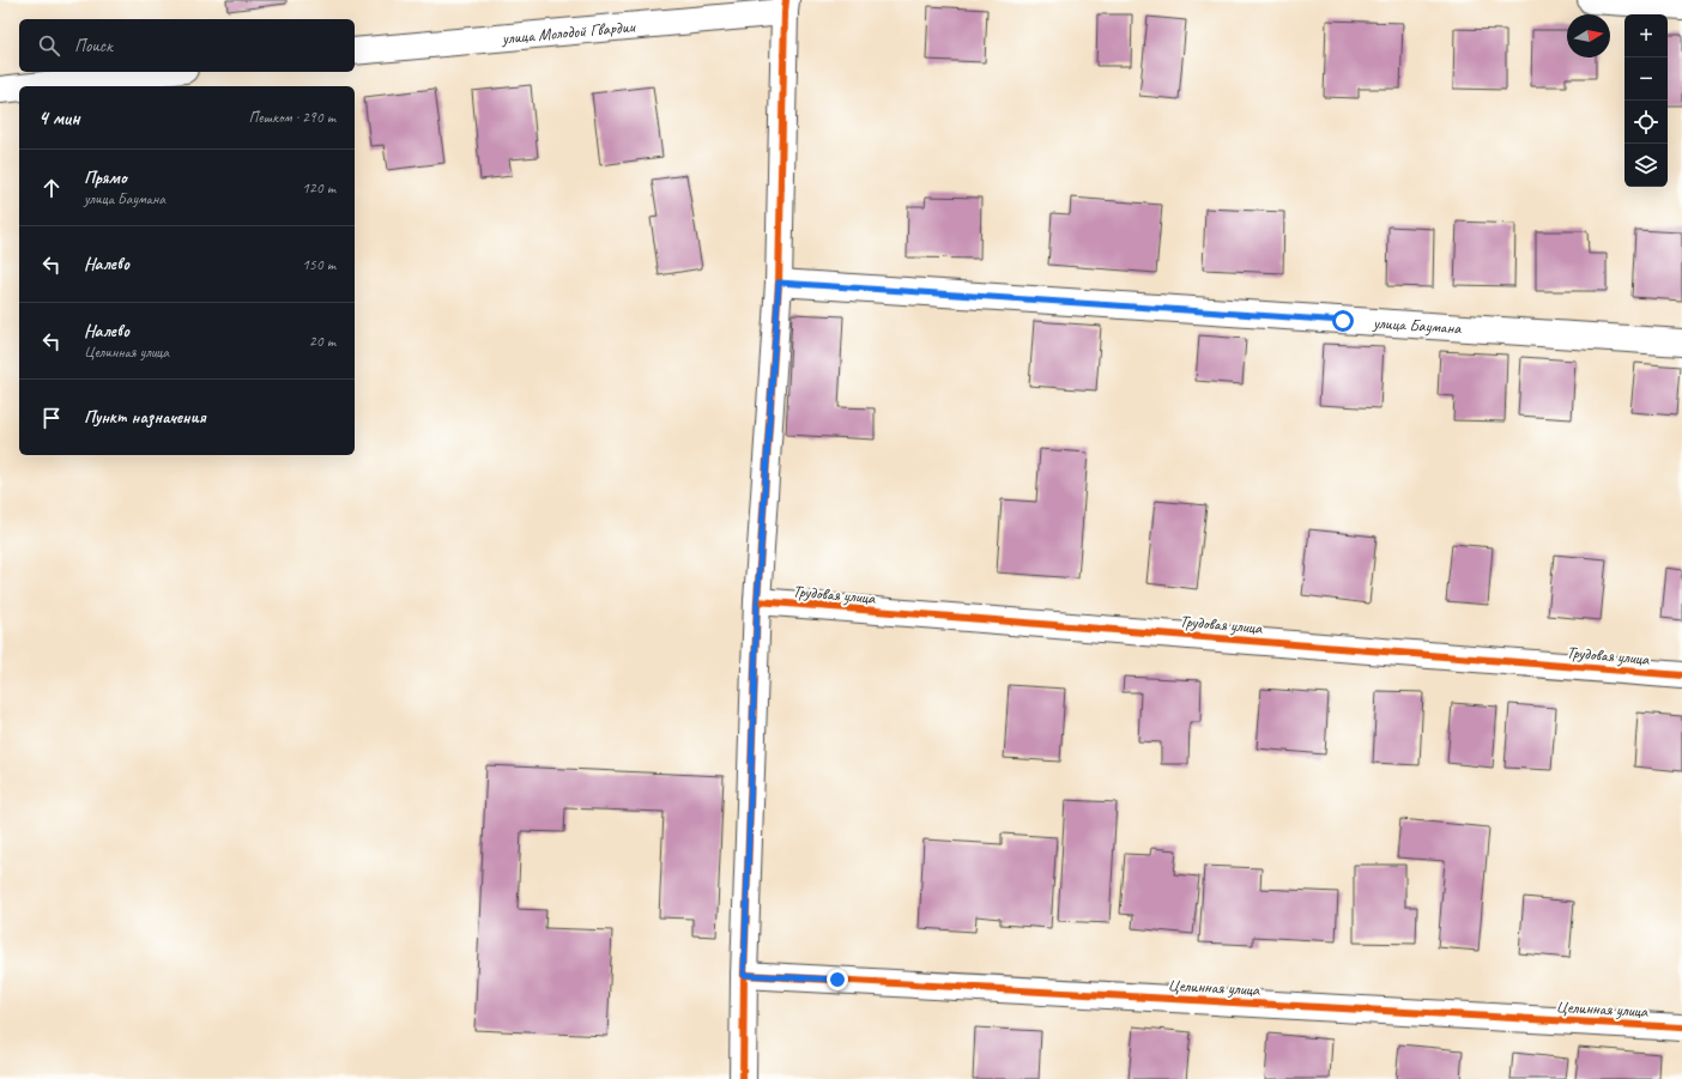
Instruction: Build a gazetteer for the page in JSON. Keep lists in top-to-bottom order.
{
  "streets": {
    "street": [
      "улица Молодой Гвардии",
      "улица Баумана",
      "Трудовая улица",
      "Целинная улица"
    ]
  },
  "north": "right",
  "page": {
    "map_buttons": ["+", "−"],
    "search": "Поиск",
    "heading": ["4 мин", "Пешком · 290 m"],
    "list": [
      ["Прямо", "улица Баумана", "120 m"],
      ["Налево", "150 m"],
      ["Налево", "Целинная улица", "20 m"],
      "Пункт назначения"
    ]
  }
}
